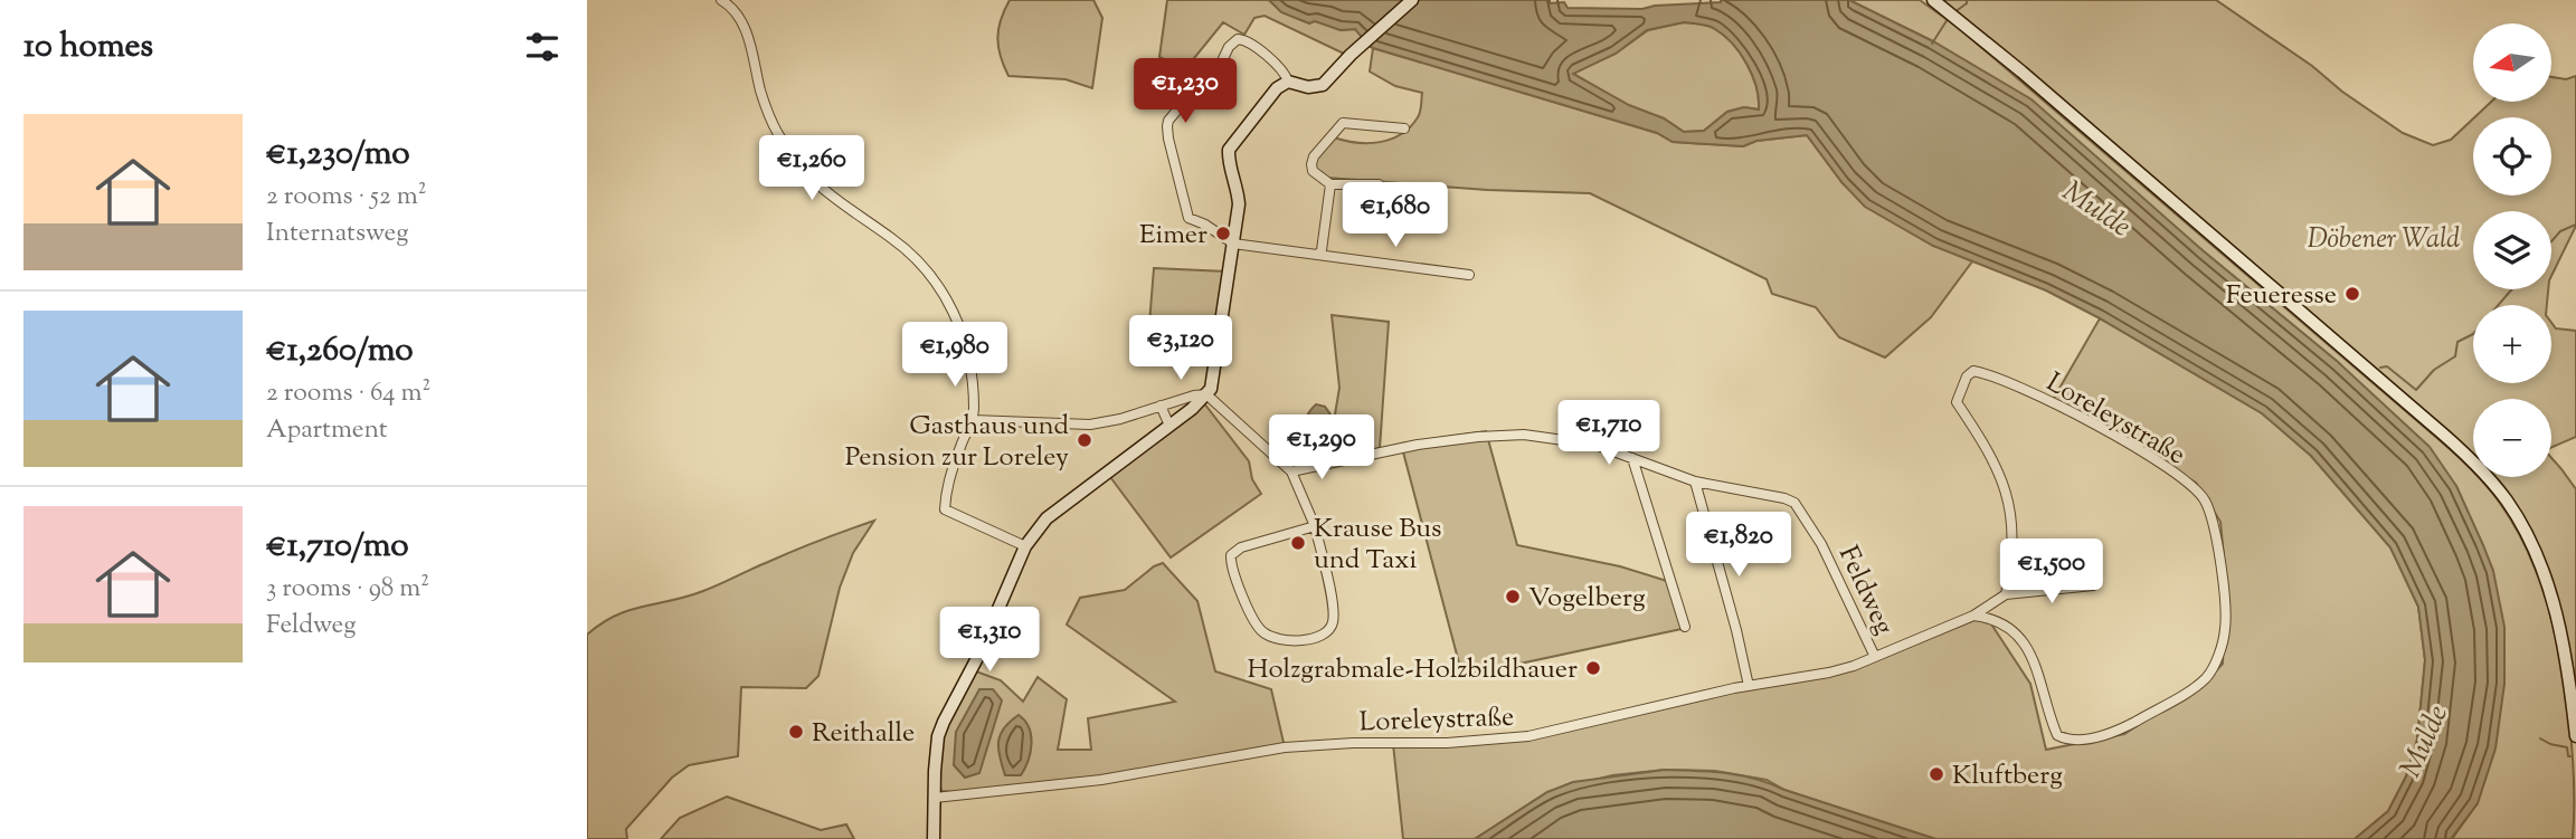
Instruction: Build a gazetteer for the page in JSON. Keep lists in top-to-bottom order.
{
  "streets": {
    "street": ["Loreleystraße", "Feldweg"]
  },
  "crossings": [
    ["Loreleystraße", "Feldweg"]
  ],
  "water": ["Mulde"],
  "parks": ["Döbener Wald"],
  "places": [
    "Eimer",
    "Feueresse",
    "Gasthaus und Pension zur Loreley",
    "Krause Bus und Taxi",
    "Vogelberg",
    "Holzgrabmale-Holzbildhauer",
    "Reithalle",
    "Kluftberg"
  ],
  "north": "left",
  "page": {
    "heading": "10 homes",
    "map_buttons": ["+", "−"],
    "price": [
      "€1,230",
      "€1,260",
      "€1,680",
      "€3,120",
      "€1,980",
      "€1,710",
      "€1,290",
      "€1,820",
      "€1,500",
      "€1,310"
    ],
    "list": [
      {
        "name": "€1,230/mo",
        "note": "2 rooms · 52 m² · Internatsweg"
      },
      {
        "name": "€1,260/mo",
        "note": "2 rooms · 64 m² · Apartment"
      },
      {
        "name": "€1,710/mo",
        "note": "3 rooms · 98 m² · Feldweg"
      }
    ]
  }
}
